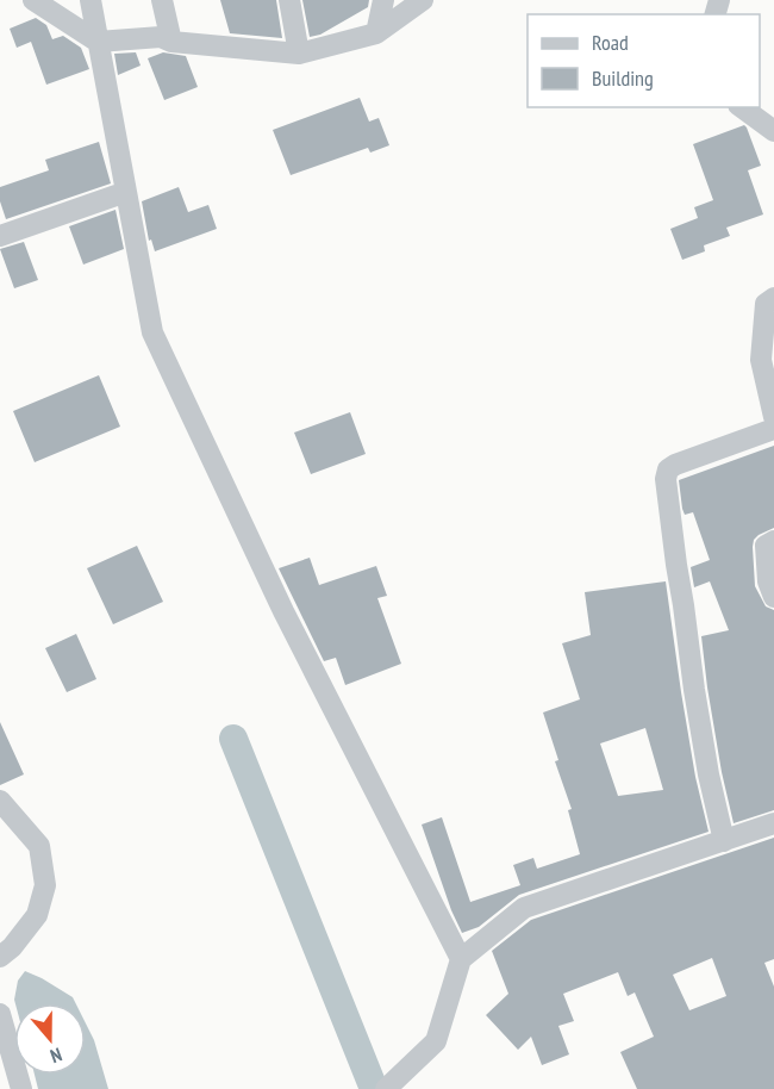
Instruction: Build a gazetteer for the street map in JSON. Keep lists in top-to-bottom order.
{
  "legend": ["Road", "Building"],
  "north": "bottom"
}
